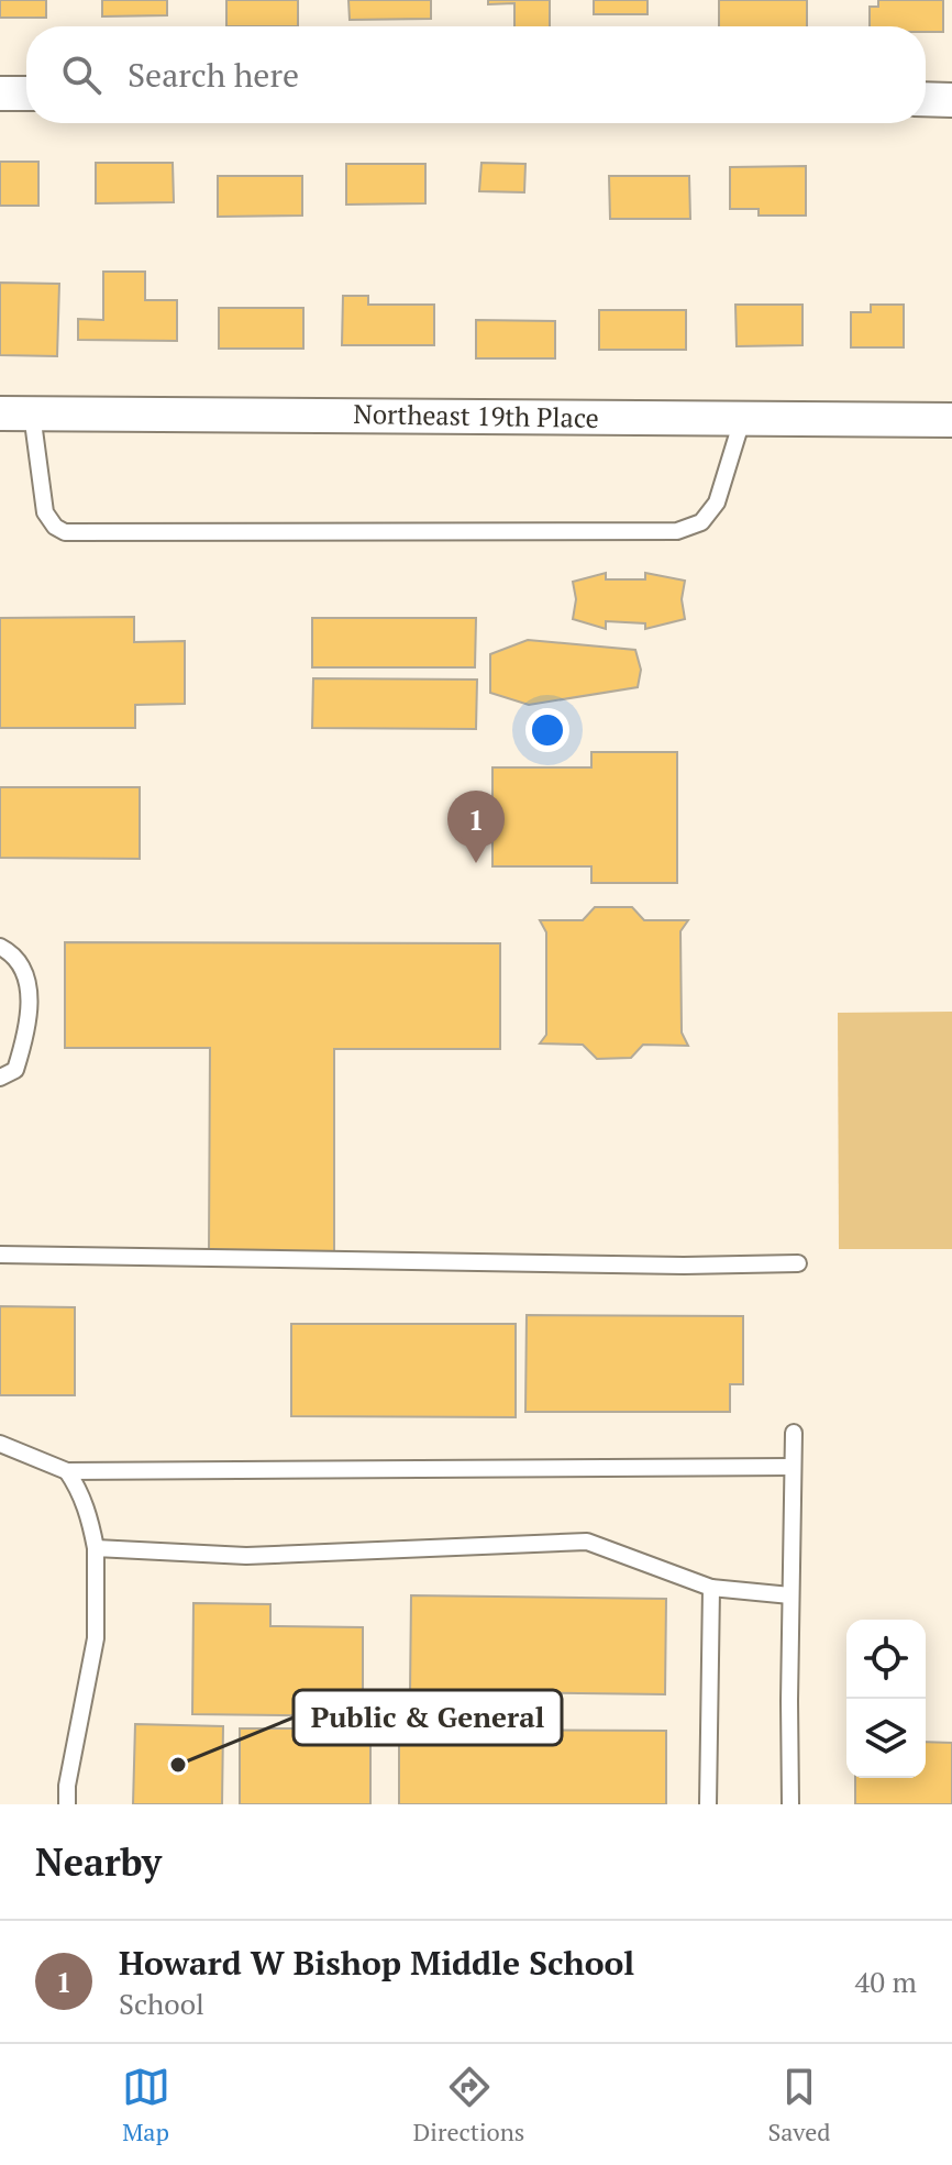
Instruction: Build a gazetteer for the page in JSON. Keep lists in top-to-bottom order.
{
  "streets": {
    "street": ["Northeast 19th Place"]
  },
  "places": ["Public & General"],
  "page": {
    "search": "Search here",
    "pins": "1",
    "heading": "Nearby",
    "list": [
      {
        "mark": "1",
        "name": "Howard W Bishop Middle School",
        "note": "School",
        "value": "40 m"
      }
    ],
    "nav": ["Map", "Directions", "Saved"]
  }
}
